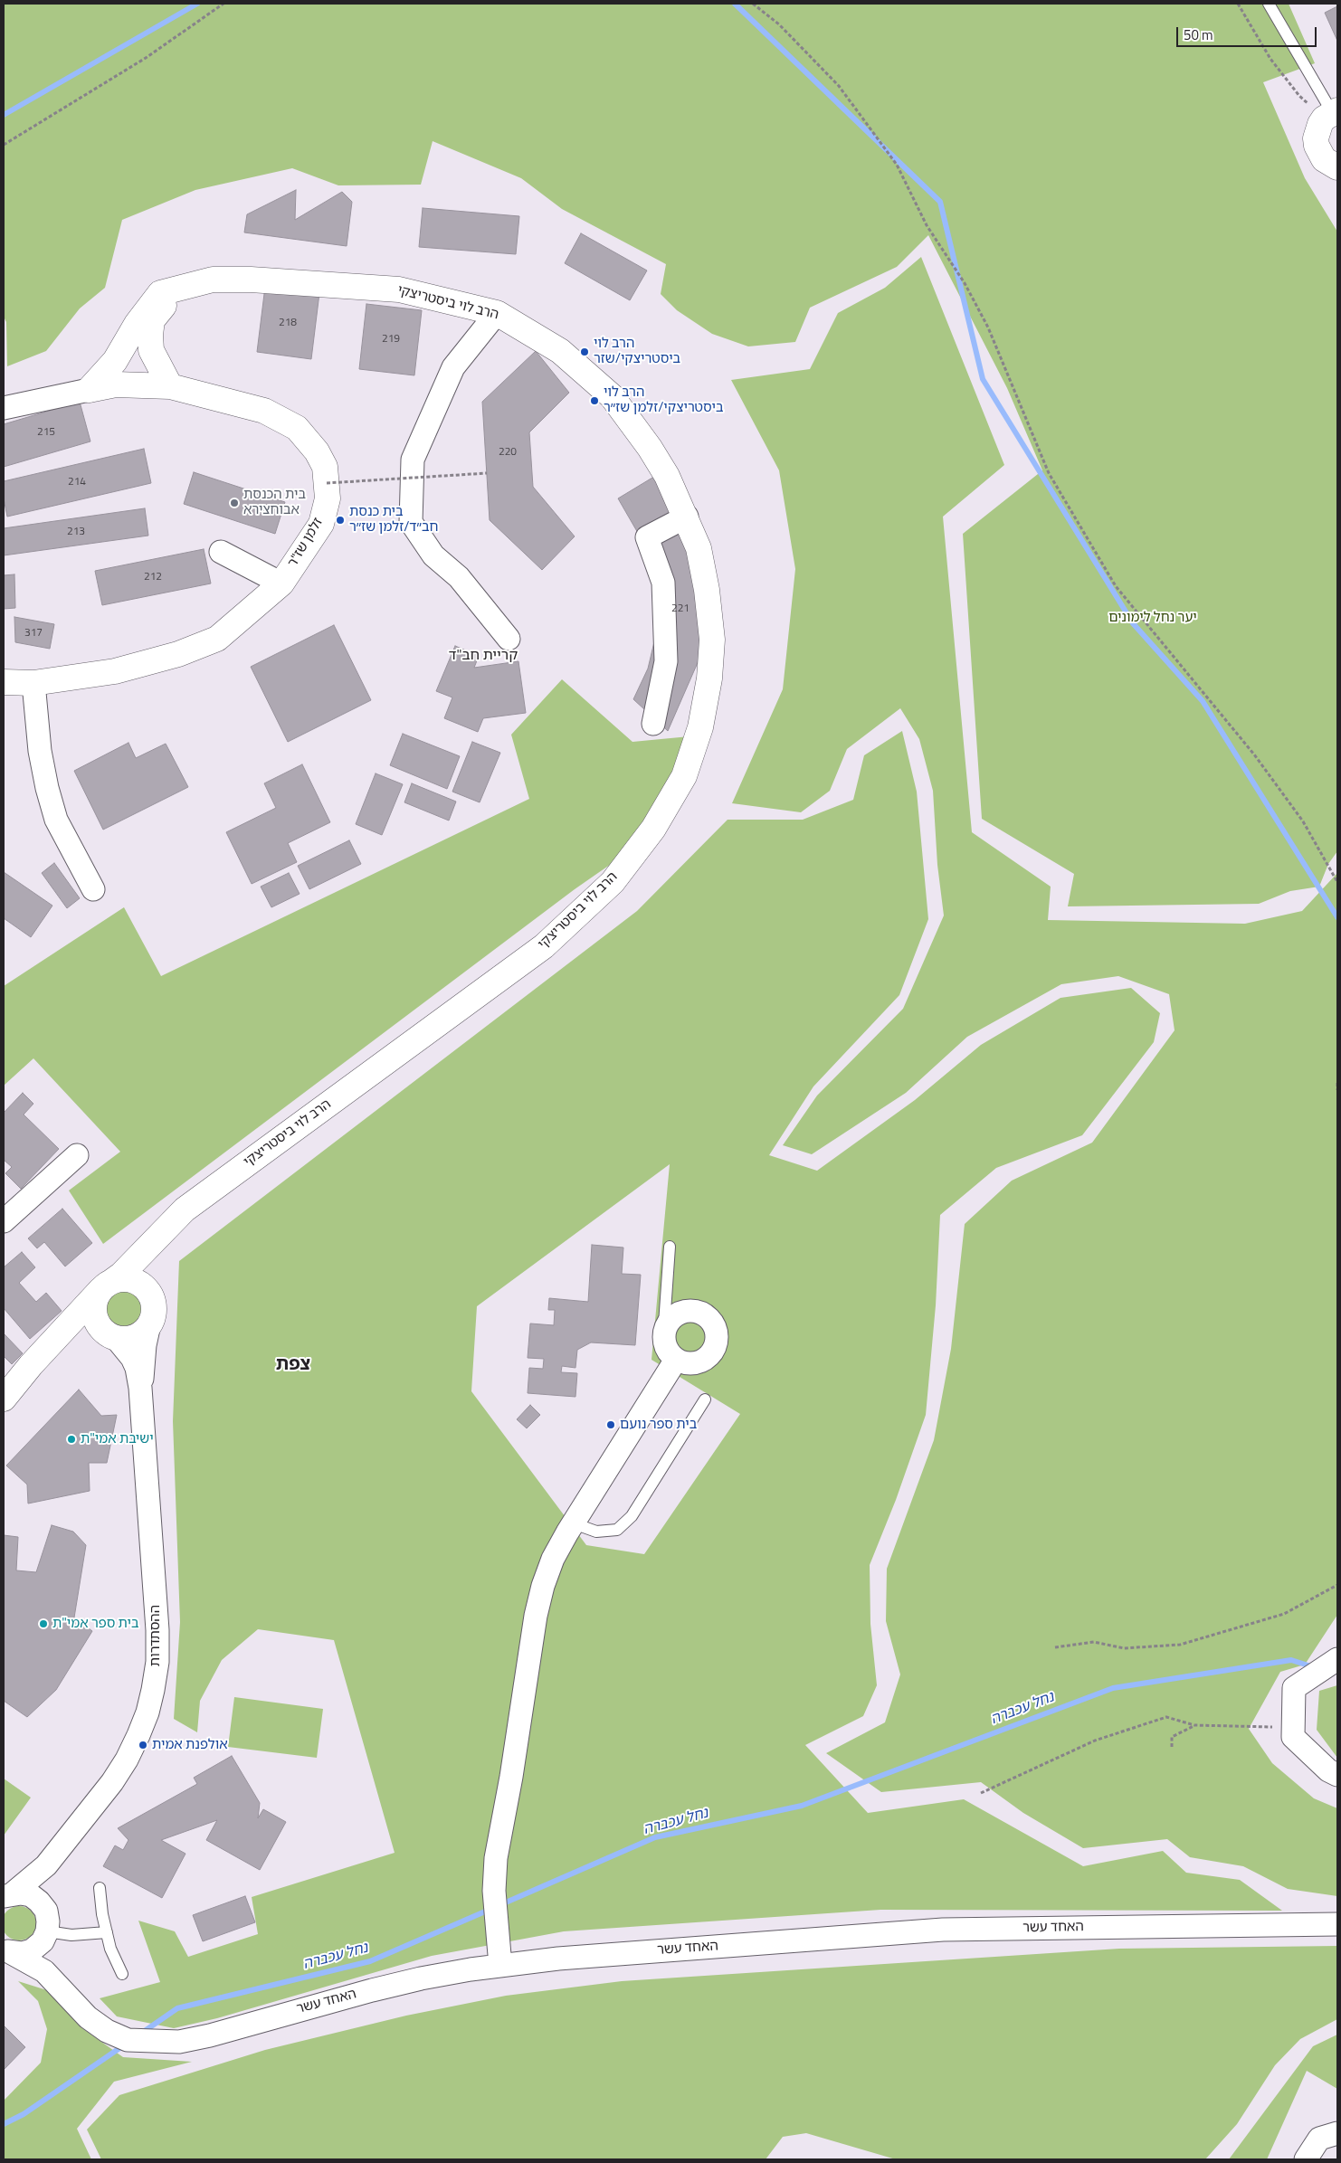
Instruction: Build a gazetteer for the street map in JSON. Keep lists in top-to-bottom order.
{
  "streets": {
    "street": [
      "הרב לוי ביסטריצקי",
      "זלמן שז\"ר",
      "ההסתדרות",
      "האחד עשר"
    ]
  },
  "crossings": [
    ["הרב לוי ביסטריצקי", "זלמן שז\"ר"],
    ["הרב לוי ביסטריצקי", "ההסתדרות"],
    ["ההסתדרות", "האחד עשר"]
  ],
  "districts": ["קריית חב\"ד", "צפת"],
  "water": ["נחל עכברה"],
  "parks": ["יער נחל לימונים"],
  "places": [
    "הרב לוי ביסטריצקי/שזר",
    "הרב לוי ביסטריצקי/זלמן שז״ר",
    "בית הכנסת אבוחצירא",
    "בית כנסת חב״ד/זלמן שז״ר",
    "בית ספר נועם",
    "ישיבת אמי\"ת",
    "בית ספר אמי\"ת",
    "אולפנת אמית"
  ],
  "house_numbers": [
    "218",
    "219",
    "215",
    "220",
    "214",
    "213",
    "212",
    "221",
    "317"
  ],
  "scale_bar": "50 m"
}
